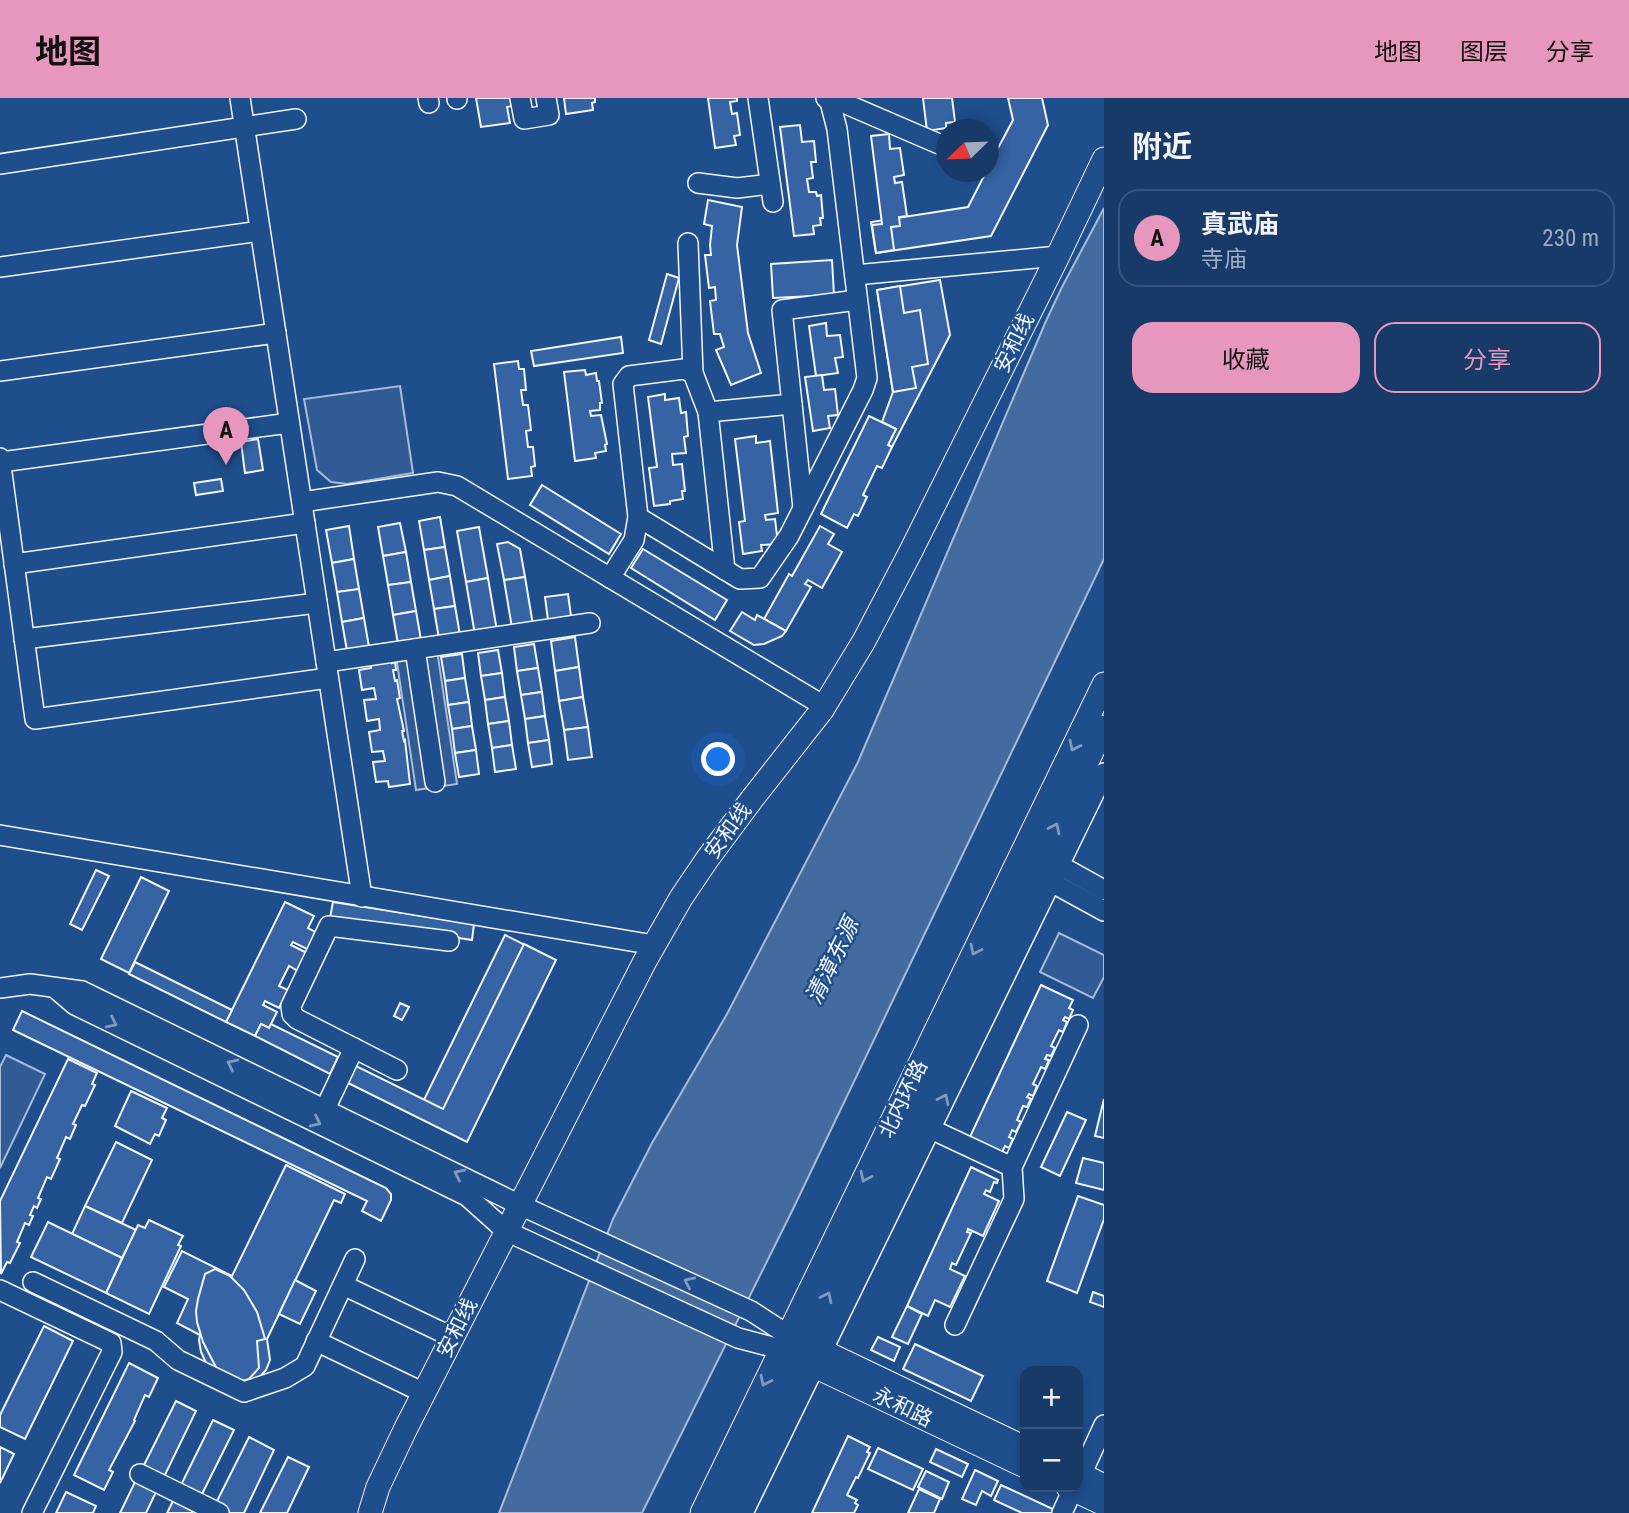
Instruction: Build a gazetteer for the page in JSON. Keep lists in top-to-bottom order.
{
  "streets": {
    "main road": ["安和线", "北内环路", "永和路"]
  },
  "crossings": [
    ["北内环路", "永和路"]
  ],
  "water": ["清漳东源"],
  "north": "bottom left",
  "page": {
    "header": "地图",
    "nav": ["地图", "图层", "分享"],
    "heading": "附近",
    "list": [
      {
        "mark": "A",
        "name": "真武庙",
        "note": "寺庙",
        "value": "230 m"
      }
    ],
    "buttons": ["收藏", "分享"],
    "pins": "A",
    "map_buttons": ["+", "−"]
  }
}
